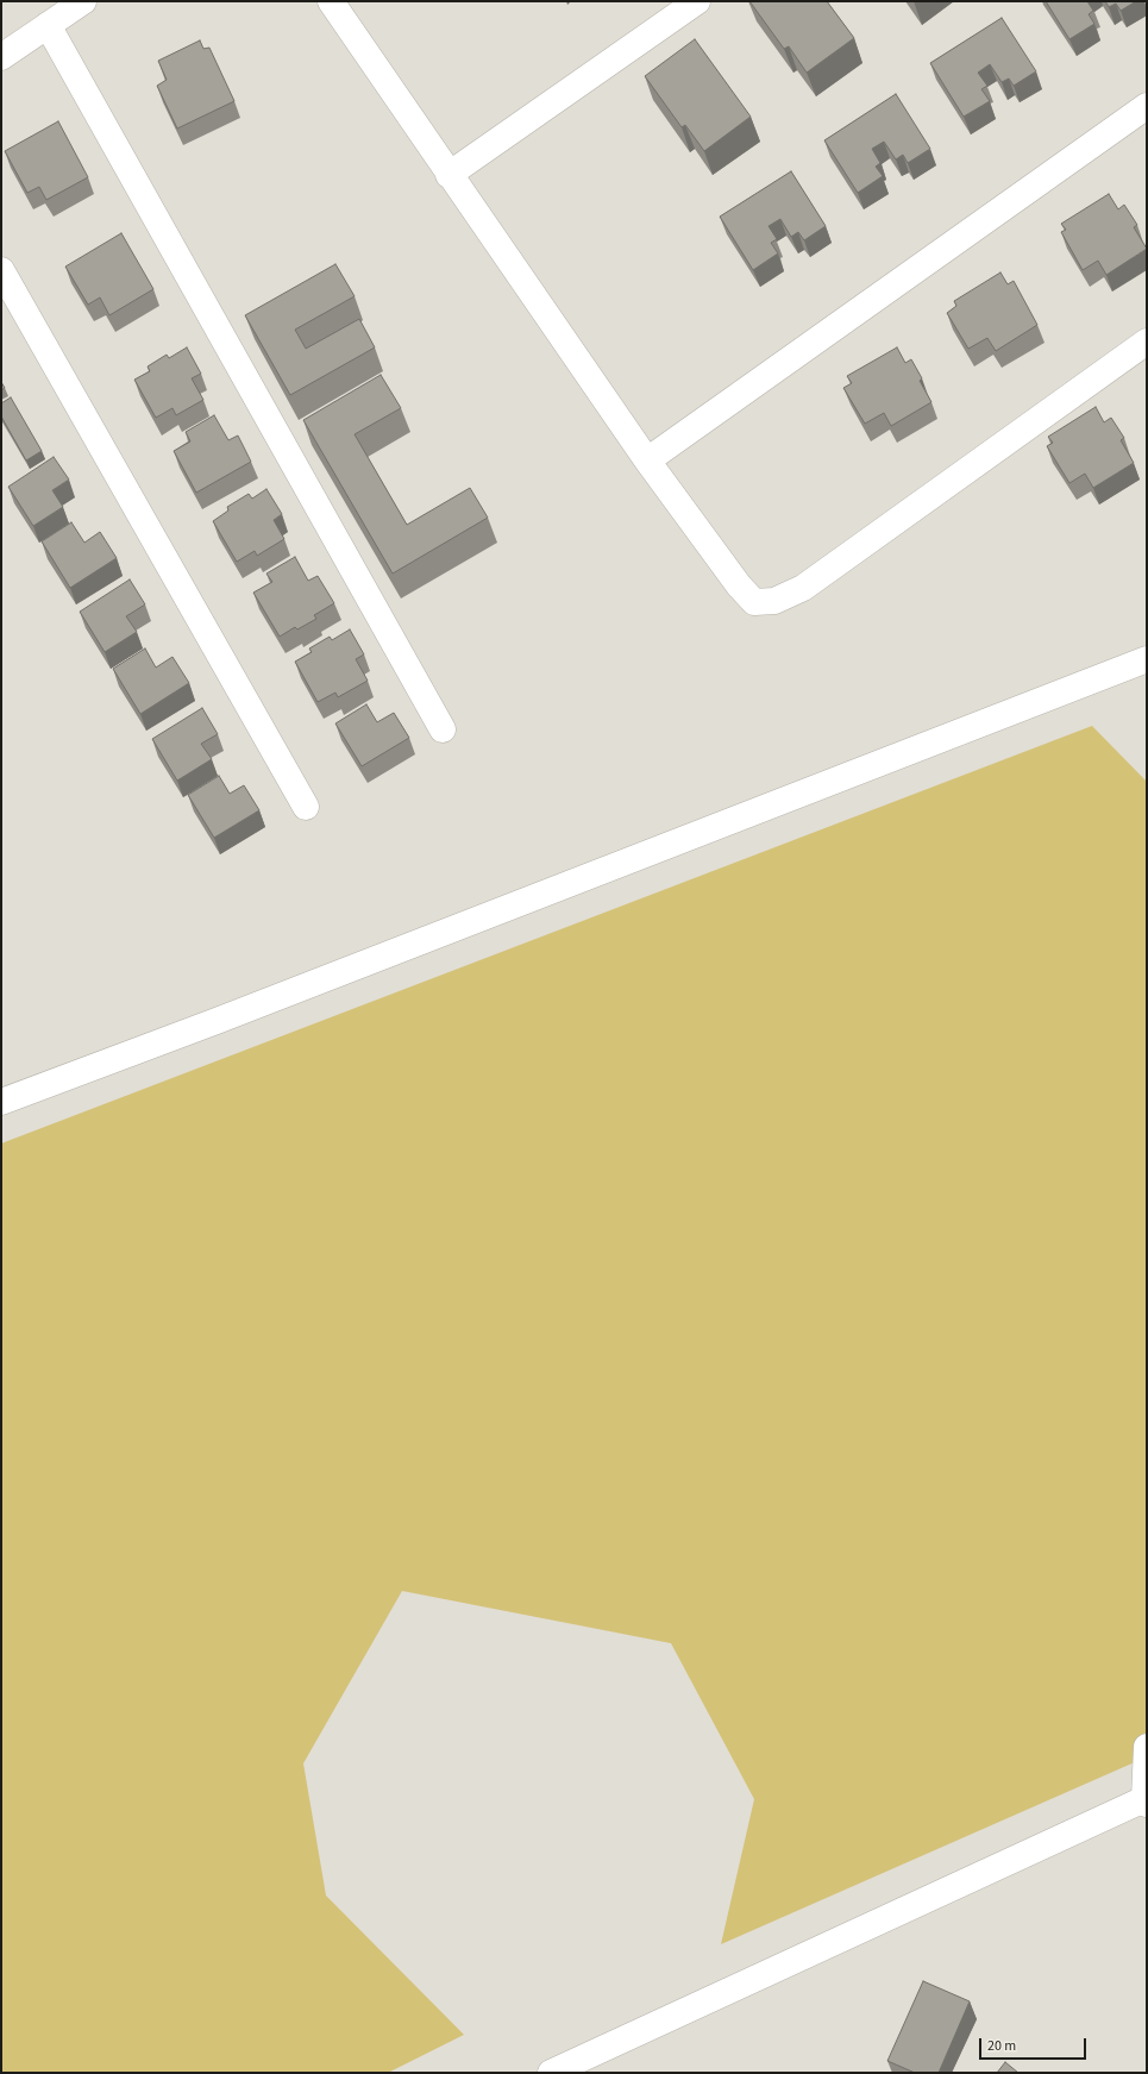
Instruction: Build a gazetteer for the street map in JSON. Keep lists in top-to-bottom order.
{
  "scale_bar": "20 m"
}
